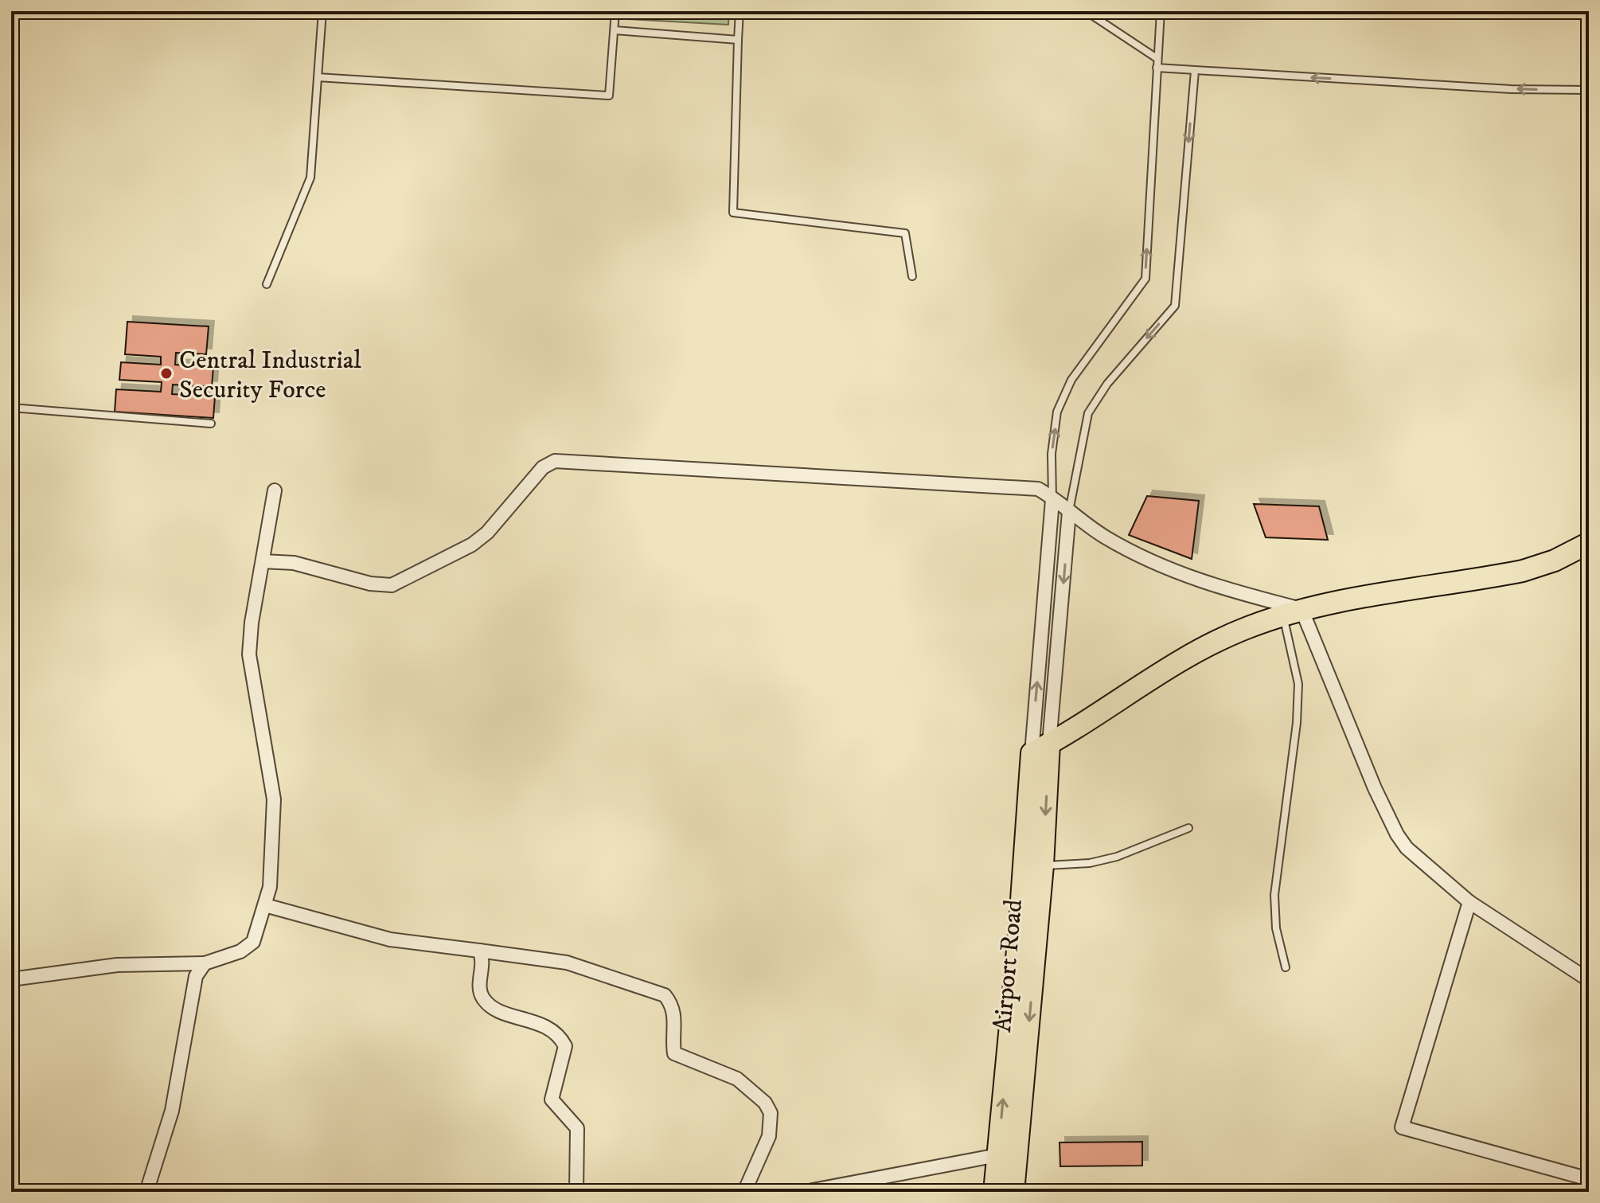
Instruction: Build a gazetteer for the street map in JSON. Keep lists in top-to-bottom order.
{
  "streets": {
    "main road": ["Airport Road"]
  },
  "places": ["Central Industrial Security Force"]
}
